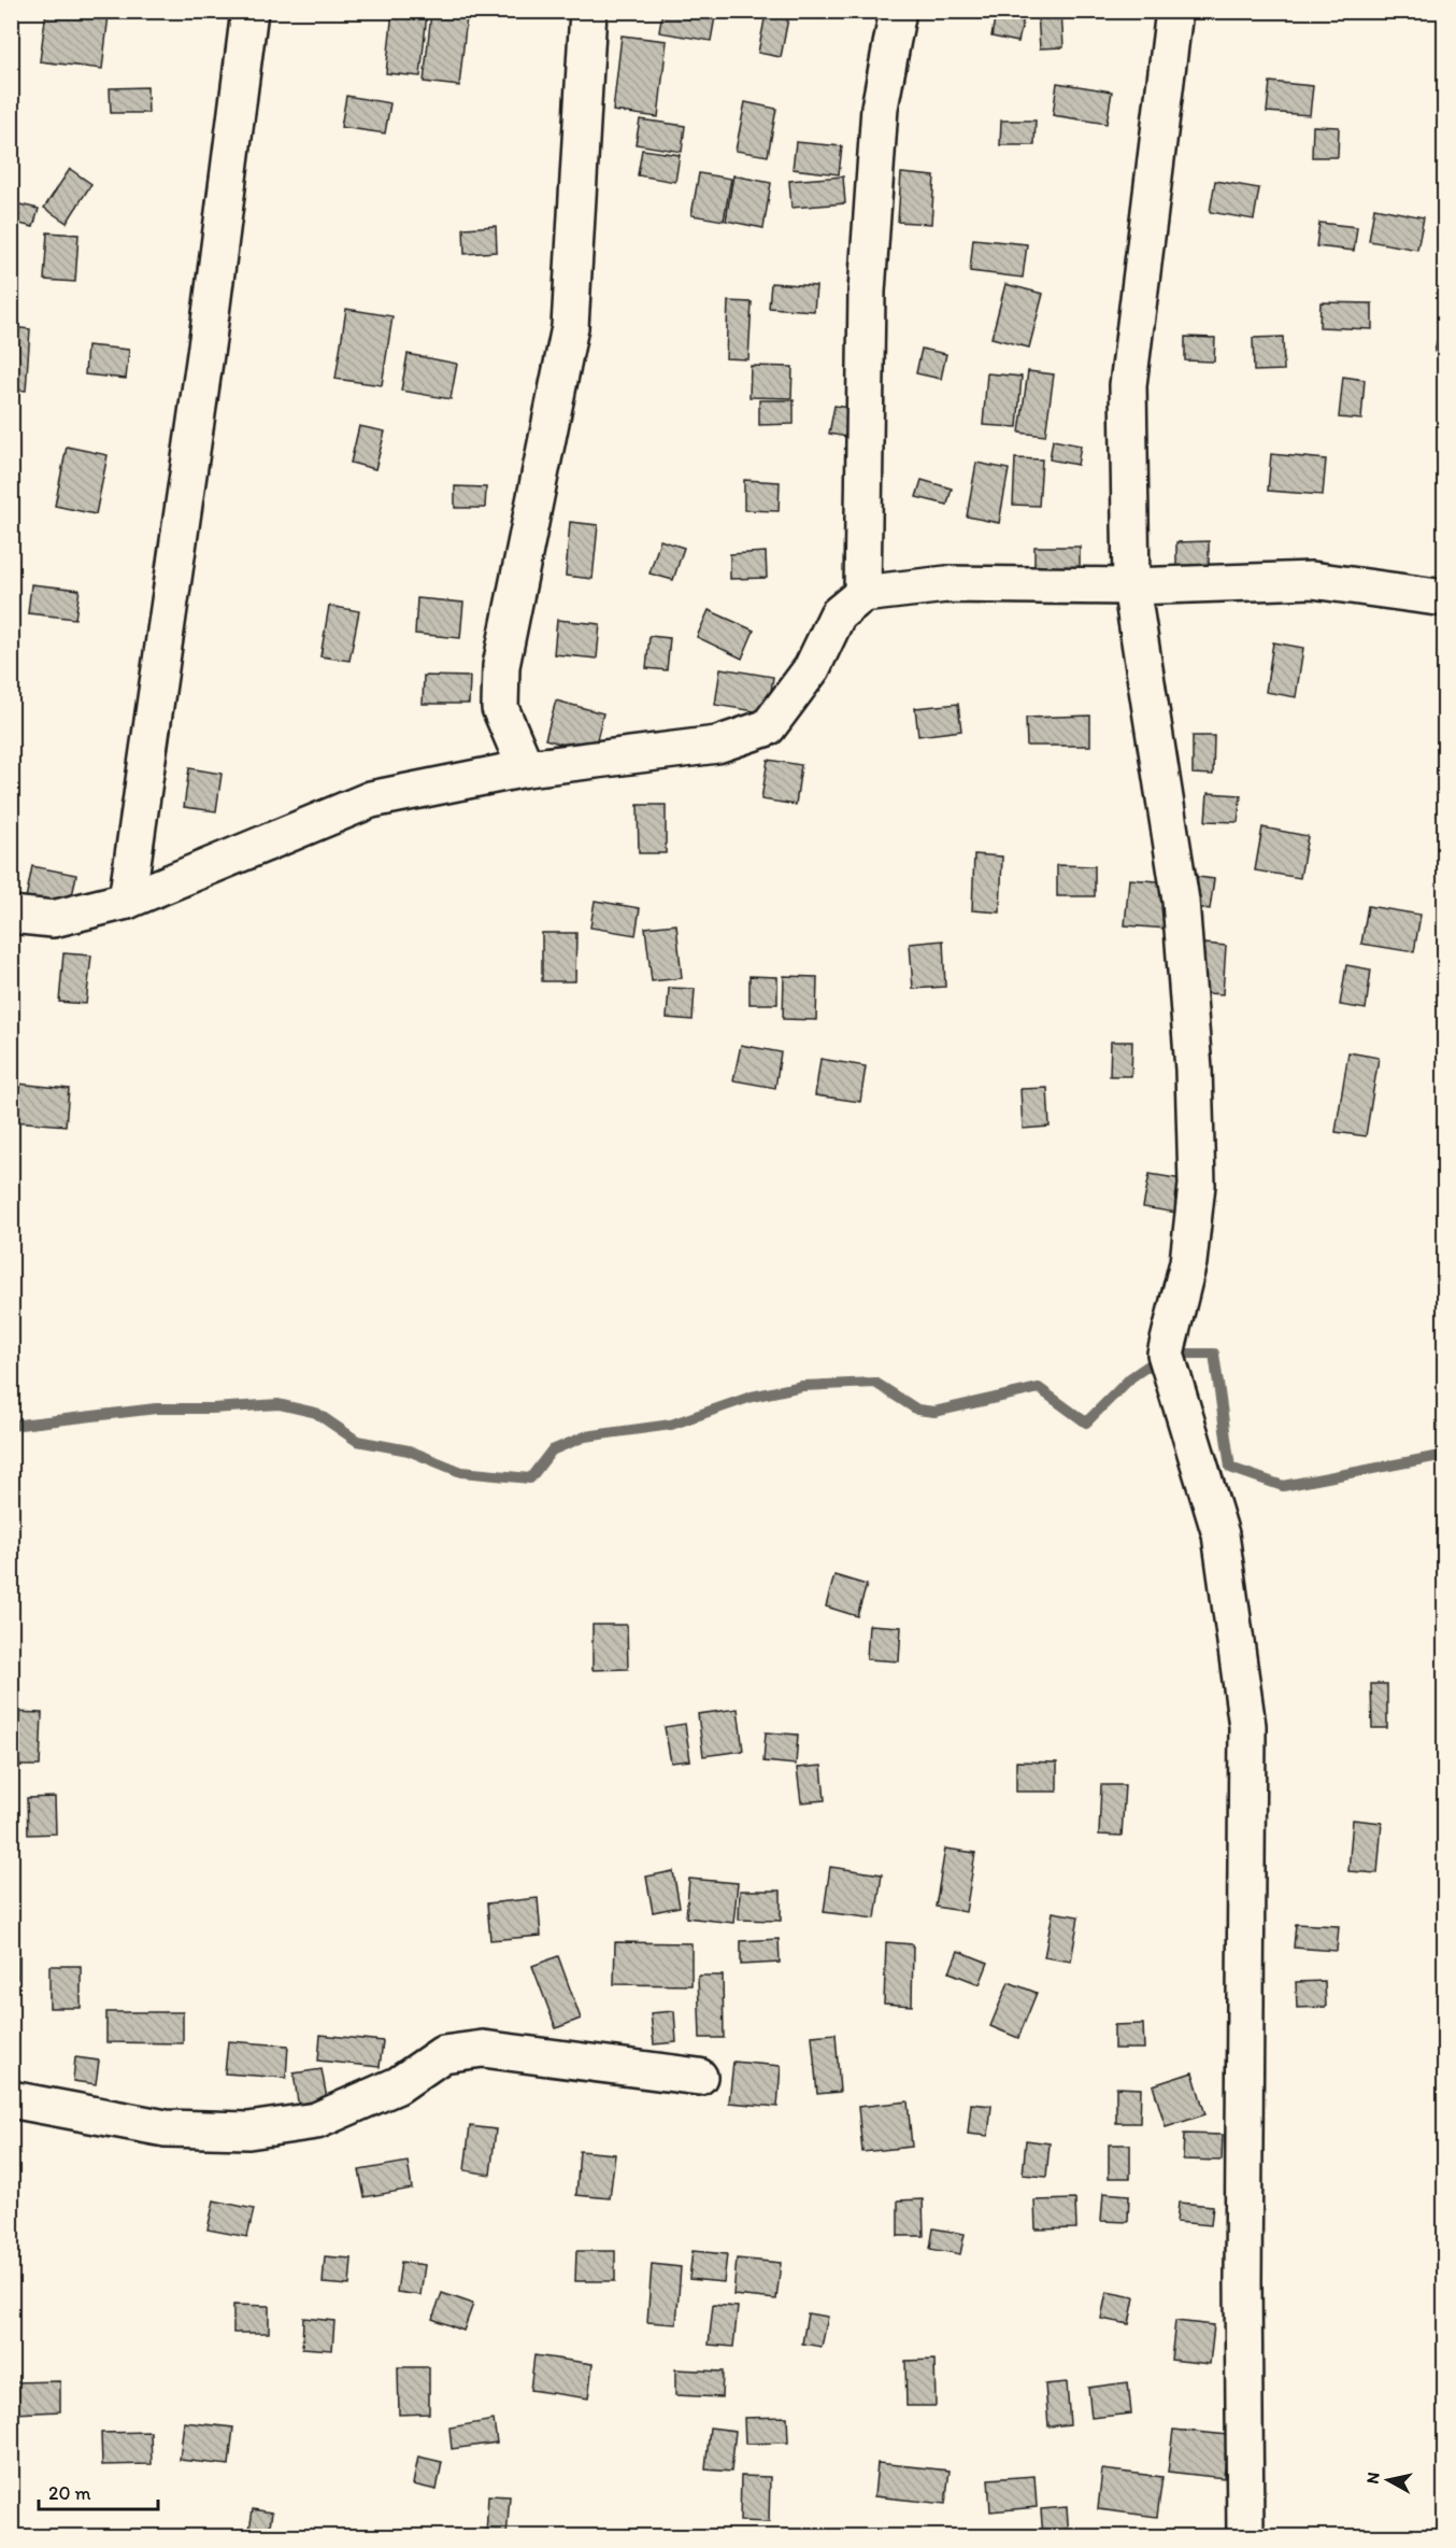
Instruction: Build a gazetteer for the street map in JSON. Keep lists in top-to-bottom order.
{
  "scale_bar": "20 m",
  "north": "left"
}
